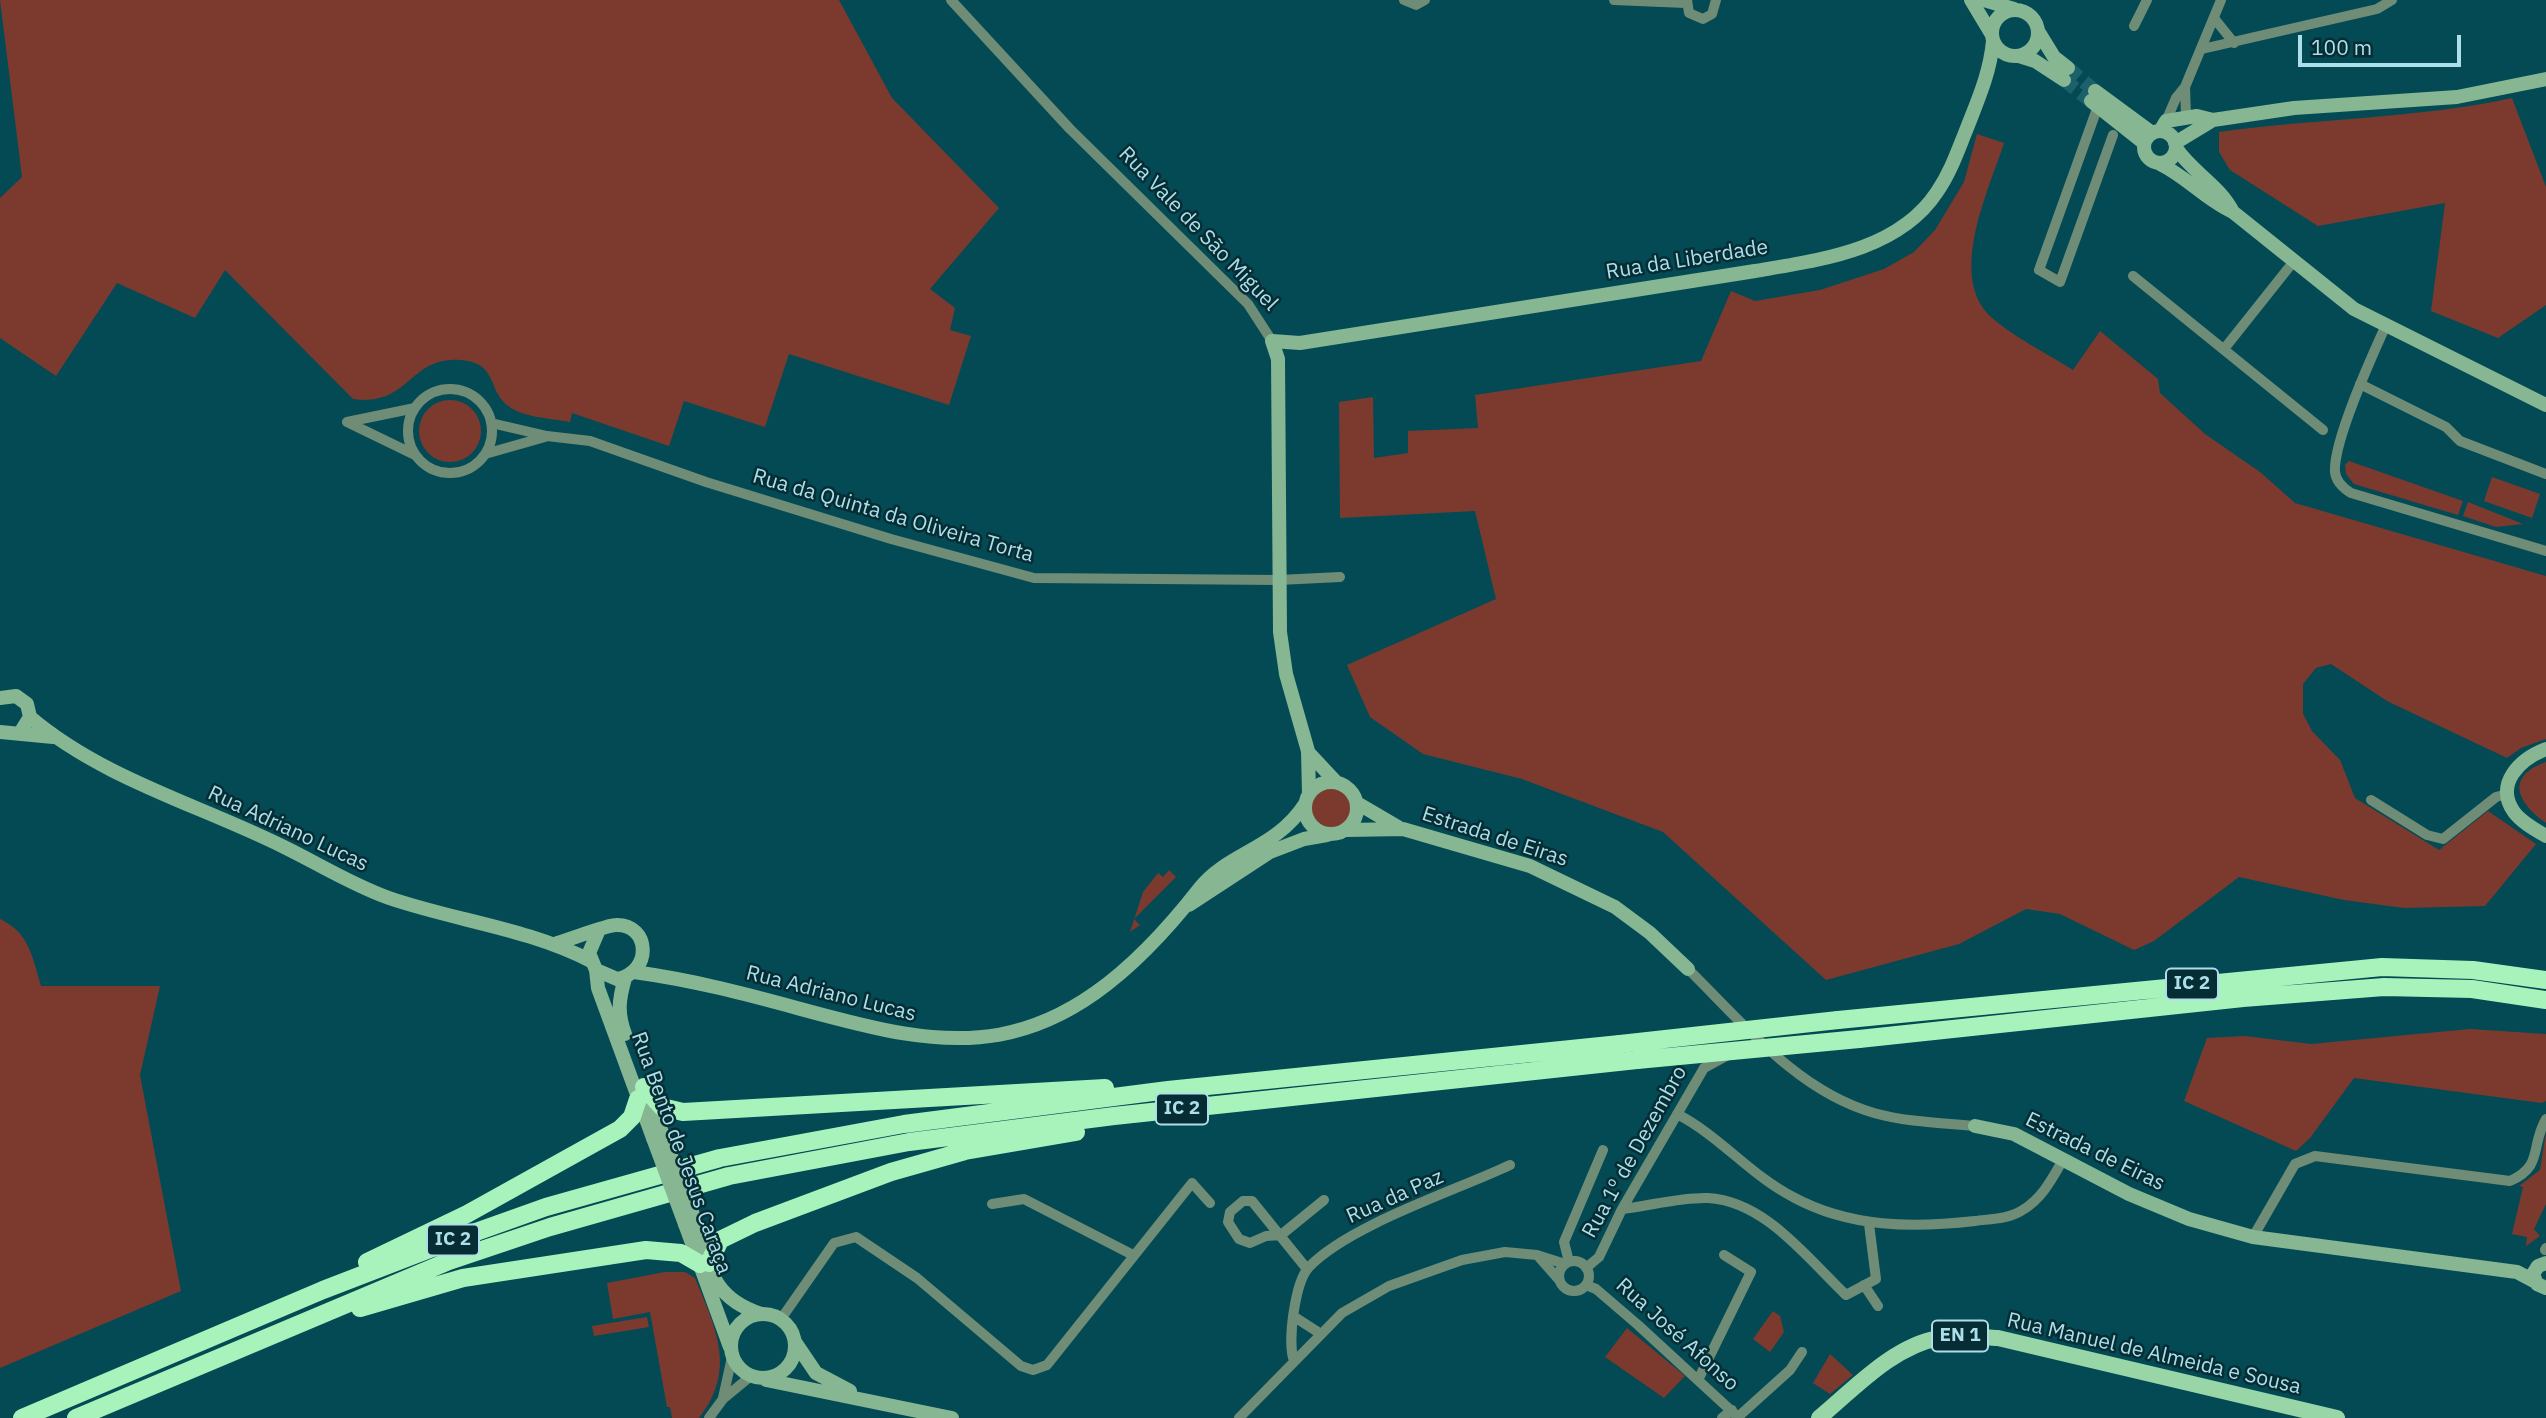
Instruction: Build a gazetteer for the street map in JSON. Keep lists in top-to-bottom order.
{
  "streets": {
    "highway": ["IC 2"],
    "main road": ["EN 1", "Rua Manuel de Almeida e Sousa"],
    "street": [
      "Rua Vale de São Miguel",
      "Rua da Liberdade",
      "Rua da Quinta da Oliveira Torta",
      "Rua Adriano Lucas",
      "Estrada de Eiras",
      "Rua 1º de Dezembro",
      "Rua Bento de Jesus Caraça",
      "Rua da Paz",
      "Rua José Afonso"
    ]
  },
  "crossings": [
    ["Rua Vale de São Miguel", "Rua da Liberdade"],
    ["Rua Vale de São Miguel", "Rua da Quinta da Oliveira Torta"],
    ["Rua Vale de São Miguel", "Rua Adriano Lucas"],
    ["Rua Vale de São Miguel", "Estrada de Eiras"],
    ["Rua Adriano Lucas", "Estrada de Eiras"],
    ["Rua Adriano Lucas", "Rua Bento de Jesus Caraça"],
    ["Estrada de Eiras", "Rua 1º de Dezembro"],
    ["Rua 1º de Dezembro", "Rua José Afonso"]
  ],
  "scale_bar": "100 m"
}
